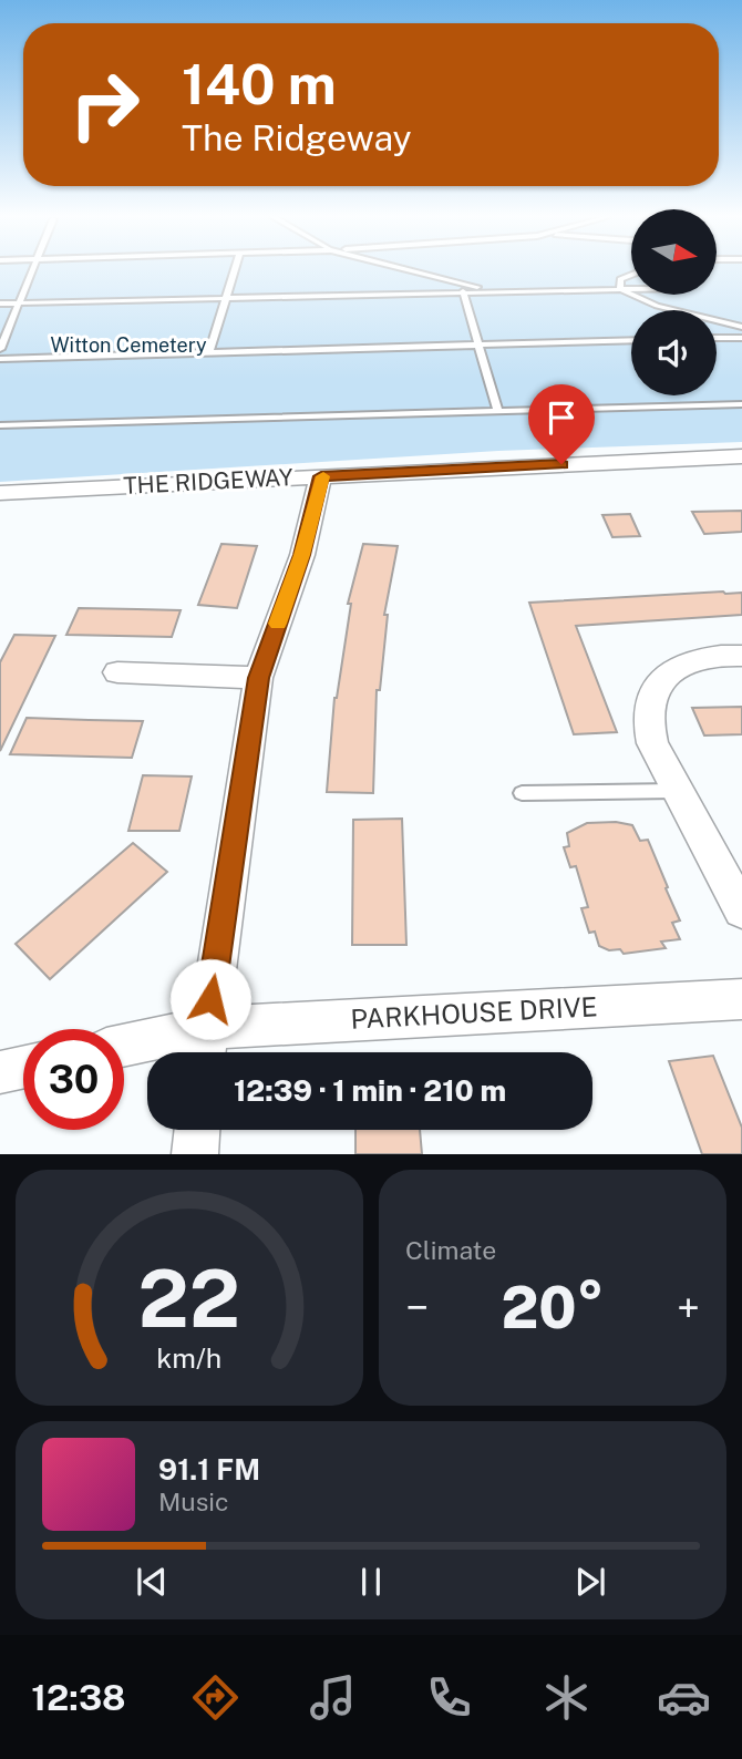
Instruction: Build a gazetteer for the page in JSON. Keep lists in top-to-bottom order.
{
  "streets": {
    "street": ["THE RIDGEWAY", "PARKHOUSE DRIVE"]
  },
  "parks": ["Witton Cemetery"],
  "north": "right",
  "page": {
    "turn": ["140 m", "The Ridgeway"],
    "limit": "30",
    "trip": "12:39 · 1 min · 210 m",
    "tile": "Climate",
    "heat": ["−", "20°", "+"],
    "song": ["91.1 FM", "Music"],
    "tabs": "12:38",
    "gauge": ["22", "km/h"]
  }
}
